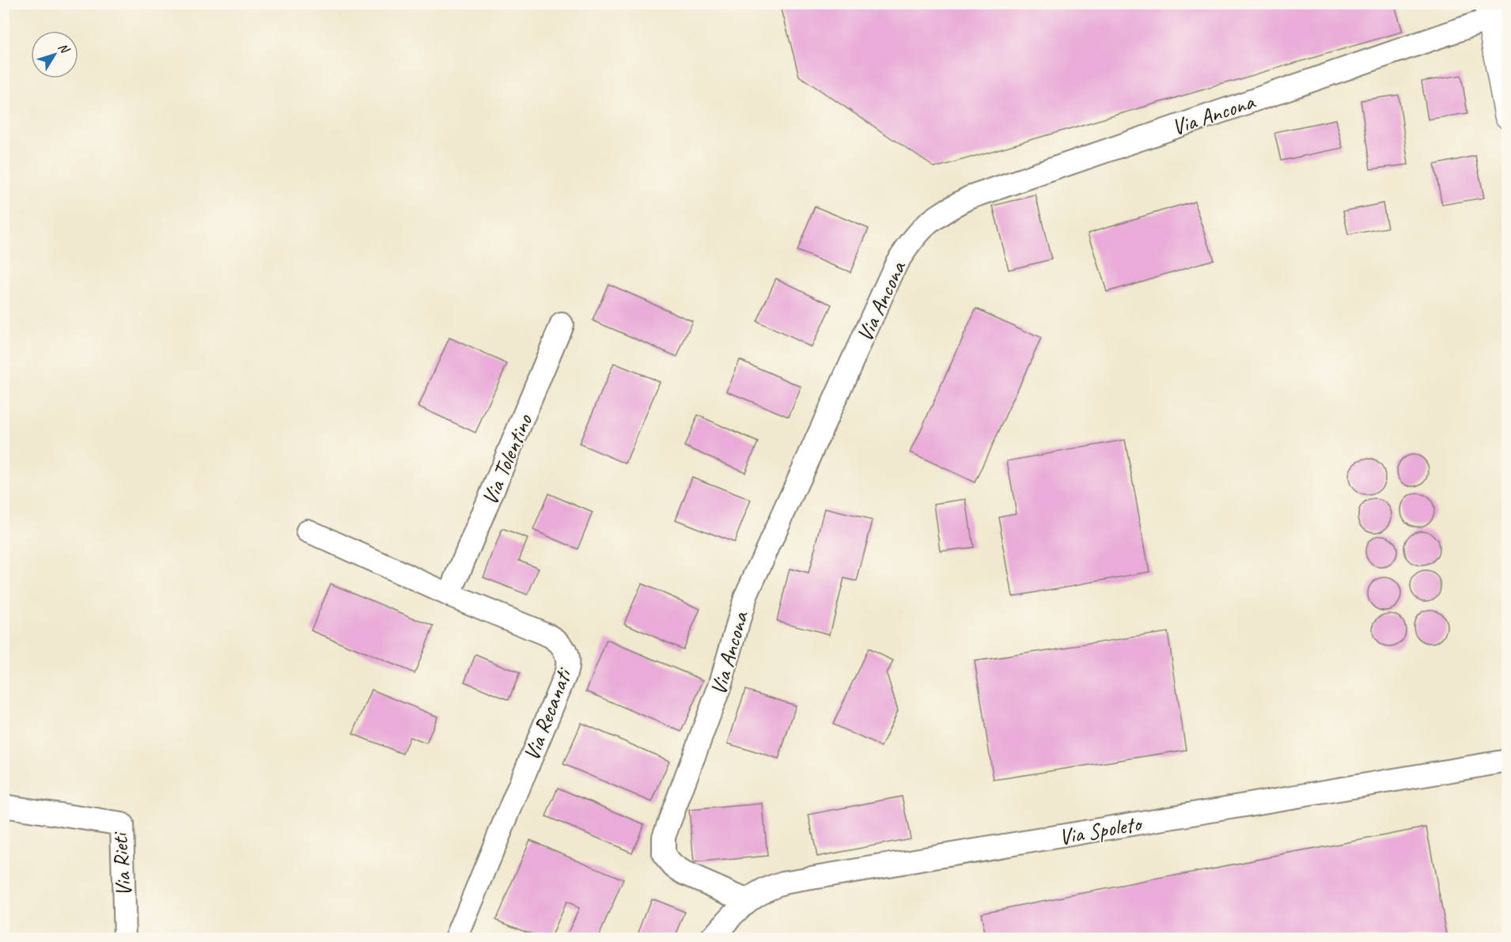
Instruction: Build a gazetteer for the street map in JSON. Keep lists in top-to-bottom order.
{
  "streets": {
    "street": [
      "Via Ancona",
      "Via Tolentino",
      "Via Recanati",
      "Via Spoleto",
      "Via Rieti"
    ]
  },
  "crossings": [
    ["Via Ancona", "Via Spoleto"],
    ["Via Tolentino", "Via Recanati"]
  ],
  "north": "top right"
}
